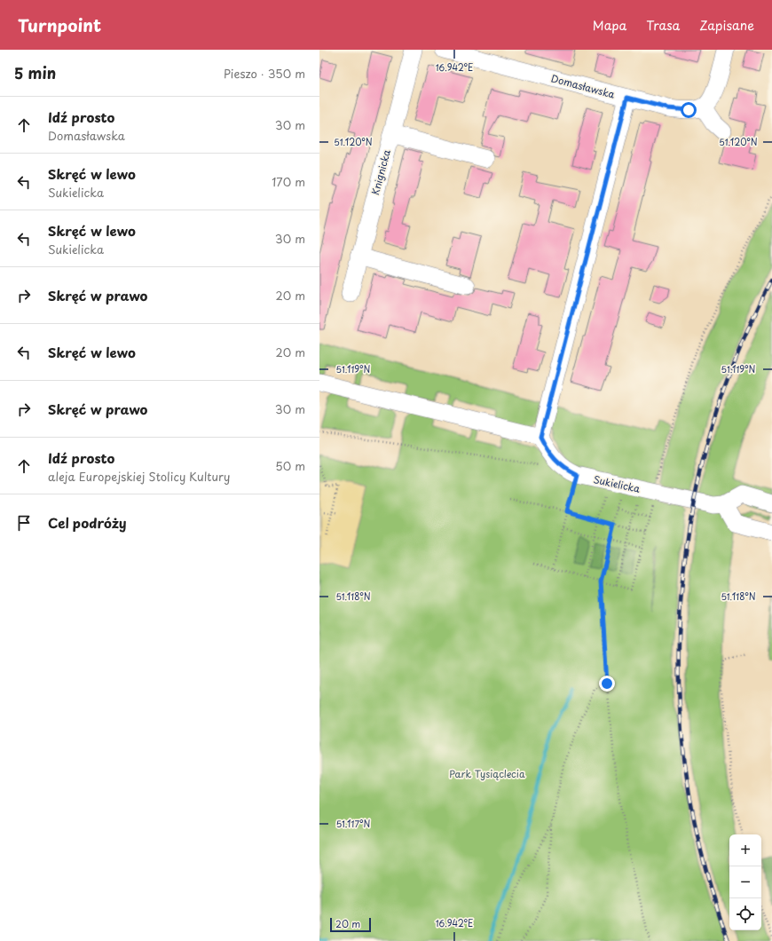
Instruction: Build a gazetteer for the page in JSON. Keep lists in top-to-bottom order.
{
  "streets": {
    "street": ["Domasławska", "Knignicka", "Sukielicka"]
  },
  "parks": ["Park Tysiąclecia"],
  "scale_bar": "20 m",
  "page": {
    "header": "Turnpoint",
    "nav": ["Mapa", "Trasa", "Zapisane"],
    "heading": ["5 min", "Pieszo · 350 m"],
    "list": [
      ["Idź prosto", "Domasławska", "30 m"],
      ["Skręć w lewo", "Sukielicka", "170 m"],
      ["Skręć w lewo", "Sukielicka", "30 m"],
      ["Skręć w prawo", "20 m"],
      ["Skręć w lewo", "20 m"],
      ["Skręć w prawo", "30 m"],
      ["Idź prosto", "aleja Europejskiej Stolicy Kultury", "50 m"],
      "Cel podróży"
    ],
    "map_buttons": ["+", "−"],
    "scale": "20 m"
  },
  "coordinates": [
    "16.942°E",
    "51.120°N",
    "51.119°N",
    "51.118°N",
    "51.117°N"
  ]
}
